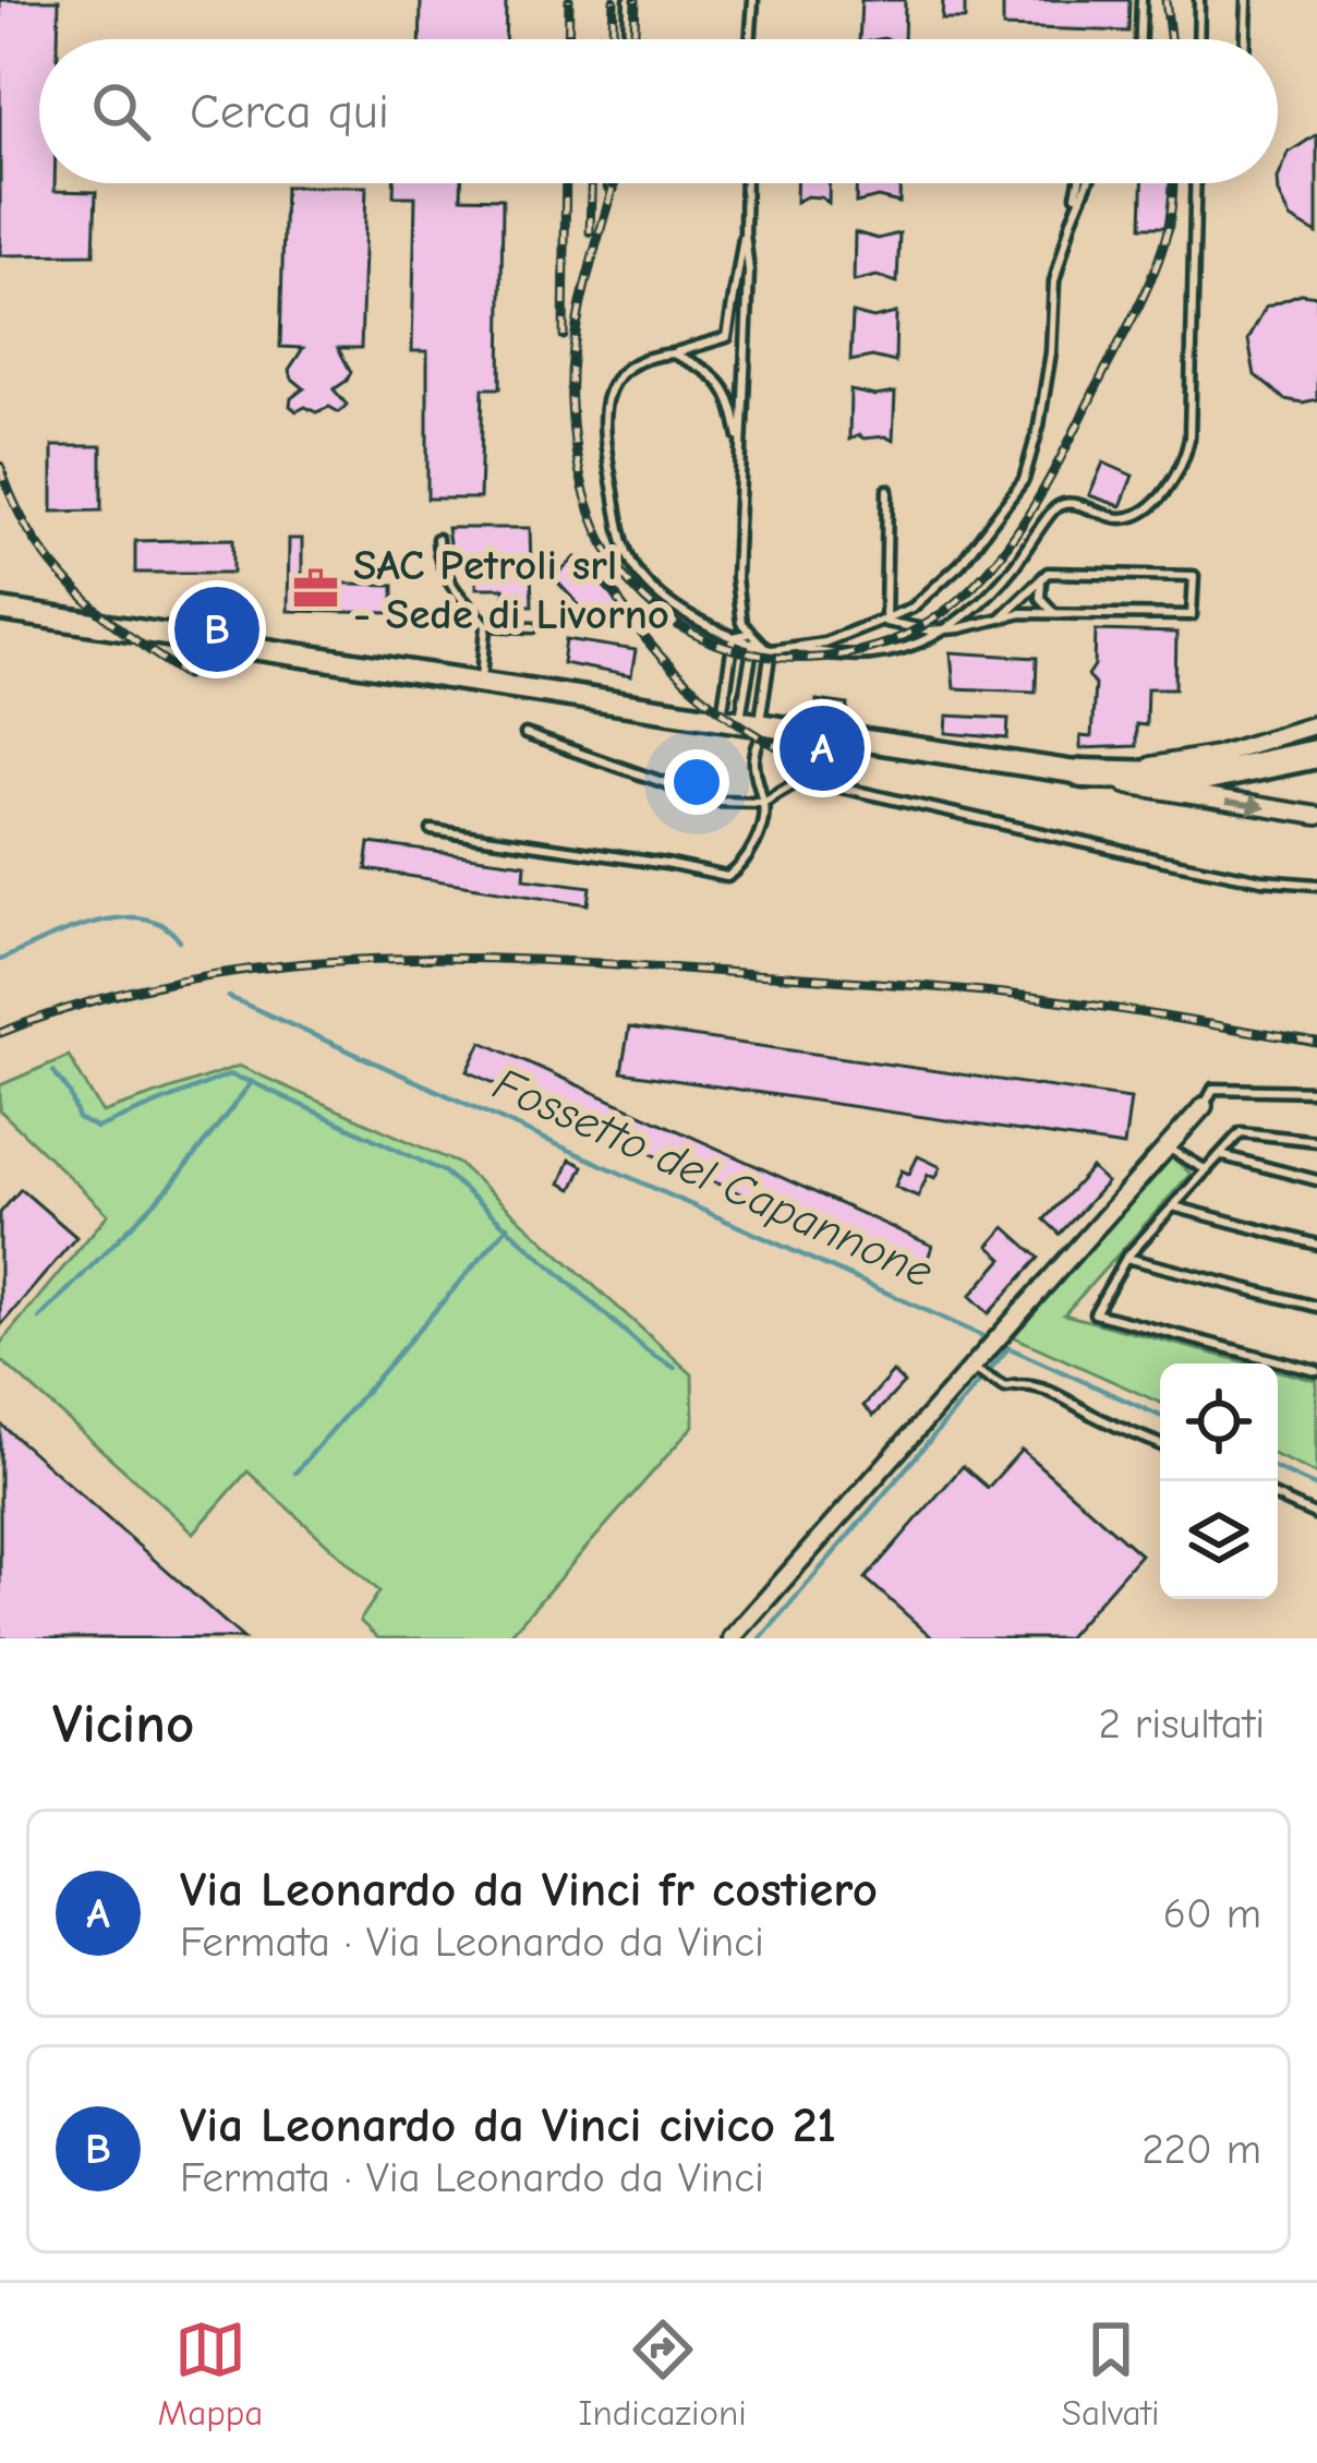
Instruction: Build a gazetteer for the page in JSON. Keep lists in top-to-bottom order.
{
  "water": ["Fossetto del Capannone"],
  "places": {
    "office": ["SAC Petroli srl - Sede di Livorno"]
  },
  "page": {
    "search": "Cerca qui",
    "pins": ["B", "A"],
    "heading": ["Vicino", "2 risultati"],
    "list": [
      {
        "mark": "A",
        "name": "Via Leonardo da Vinci fr costiero",
        "note": "Fermata · Via Leonardo da Vinci",
        "value": "60 m"
      },
      {
        "mark": "B",
        "name": "Via Leonardo da Vinci civico 21",
        "note": "Fermata · Via Leonardo da Vinci",
        "value": "220 m"
      }
    ],
    "nav": ["Mappa", "Indicazioni", "Salvati"]
  }
}
